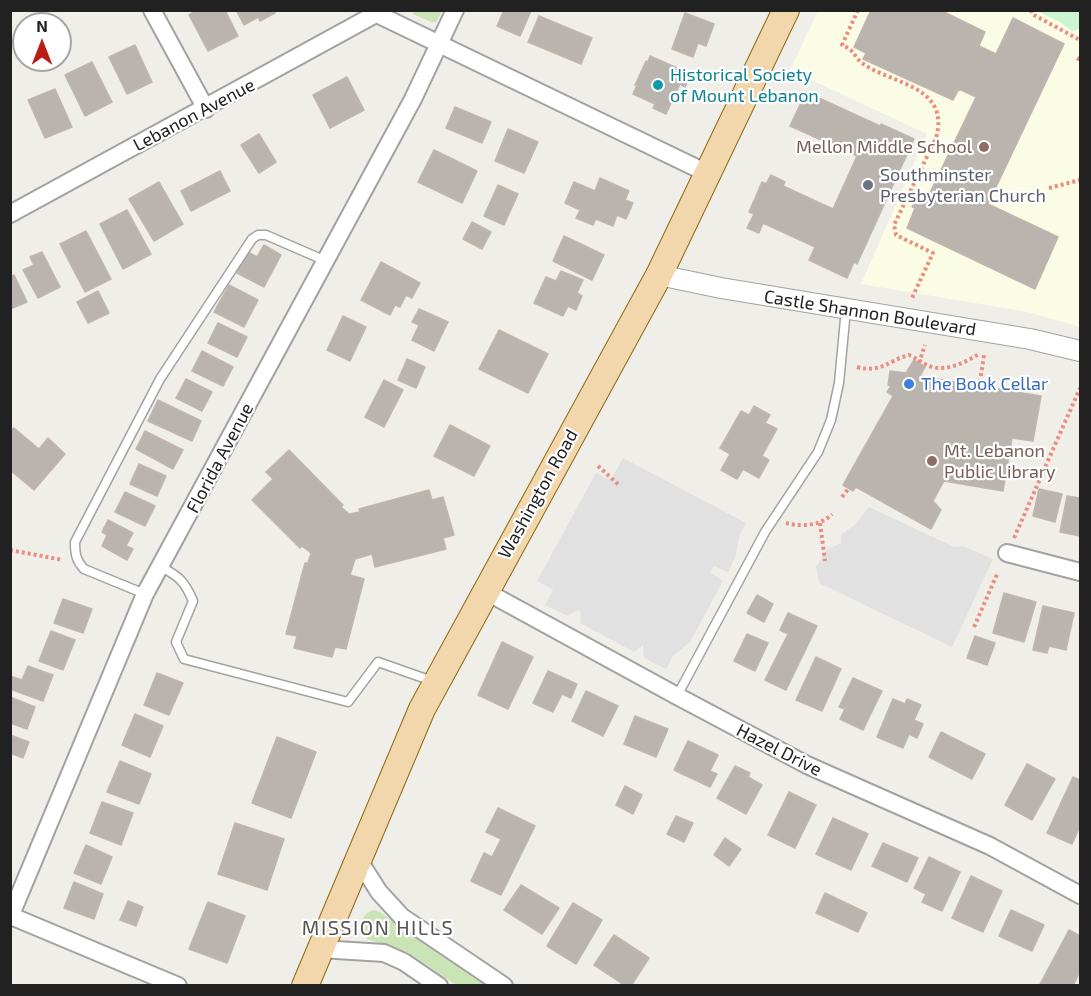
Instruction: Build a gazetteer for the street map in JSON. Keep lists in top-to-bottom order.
{
  "streets": {
    "main road": ["Washington Road"],
    "street": [
      "Lebanon Avenue",
      "Castle Shannon Boulevard",
      "Florida Avenue",
      "Hazel Drive"
    ]
  },
  "crossings": [
    ["Lebanon Avenue", "Florida Avenue"],
    ["Lebanon Avenue", "Washington Road"],
    ["Castle Shannon Boulevard", "Washington Road"],
    ["Washington Road", "Hazel Drive"]
  ],
  "districts": ["MISSION HILLS"],
  "places": [
    "Historical Society of Mount Lebanon",
    "Mellon Middle School",
    "Southminster Presbyterian Church",
    "The Book Cellar",
    "Mt. Lebanon Public Library"
  ],
  "north": "top"
}
